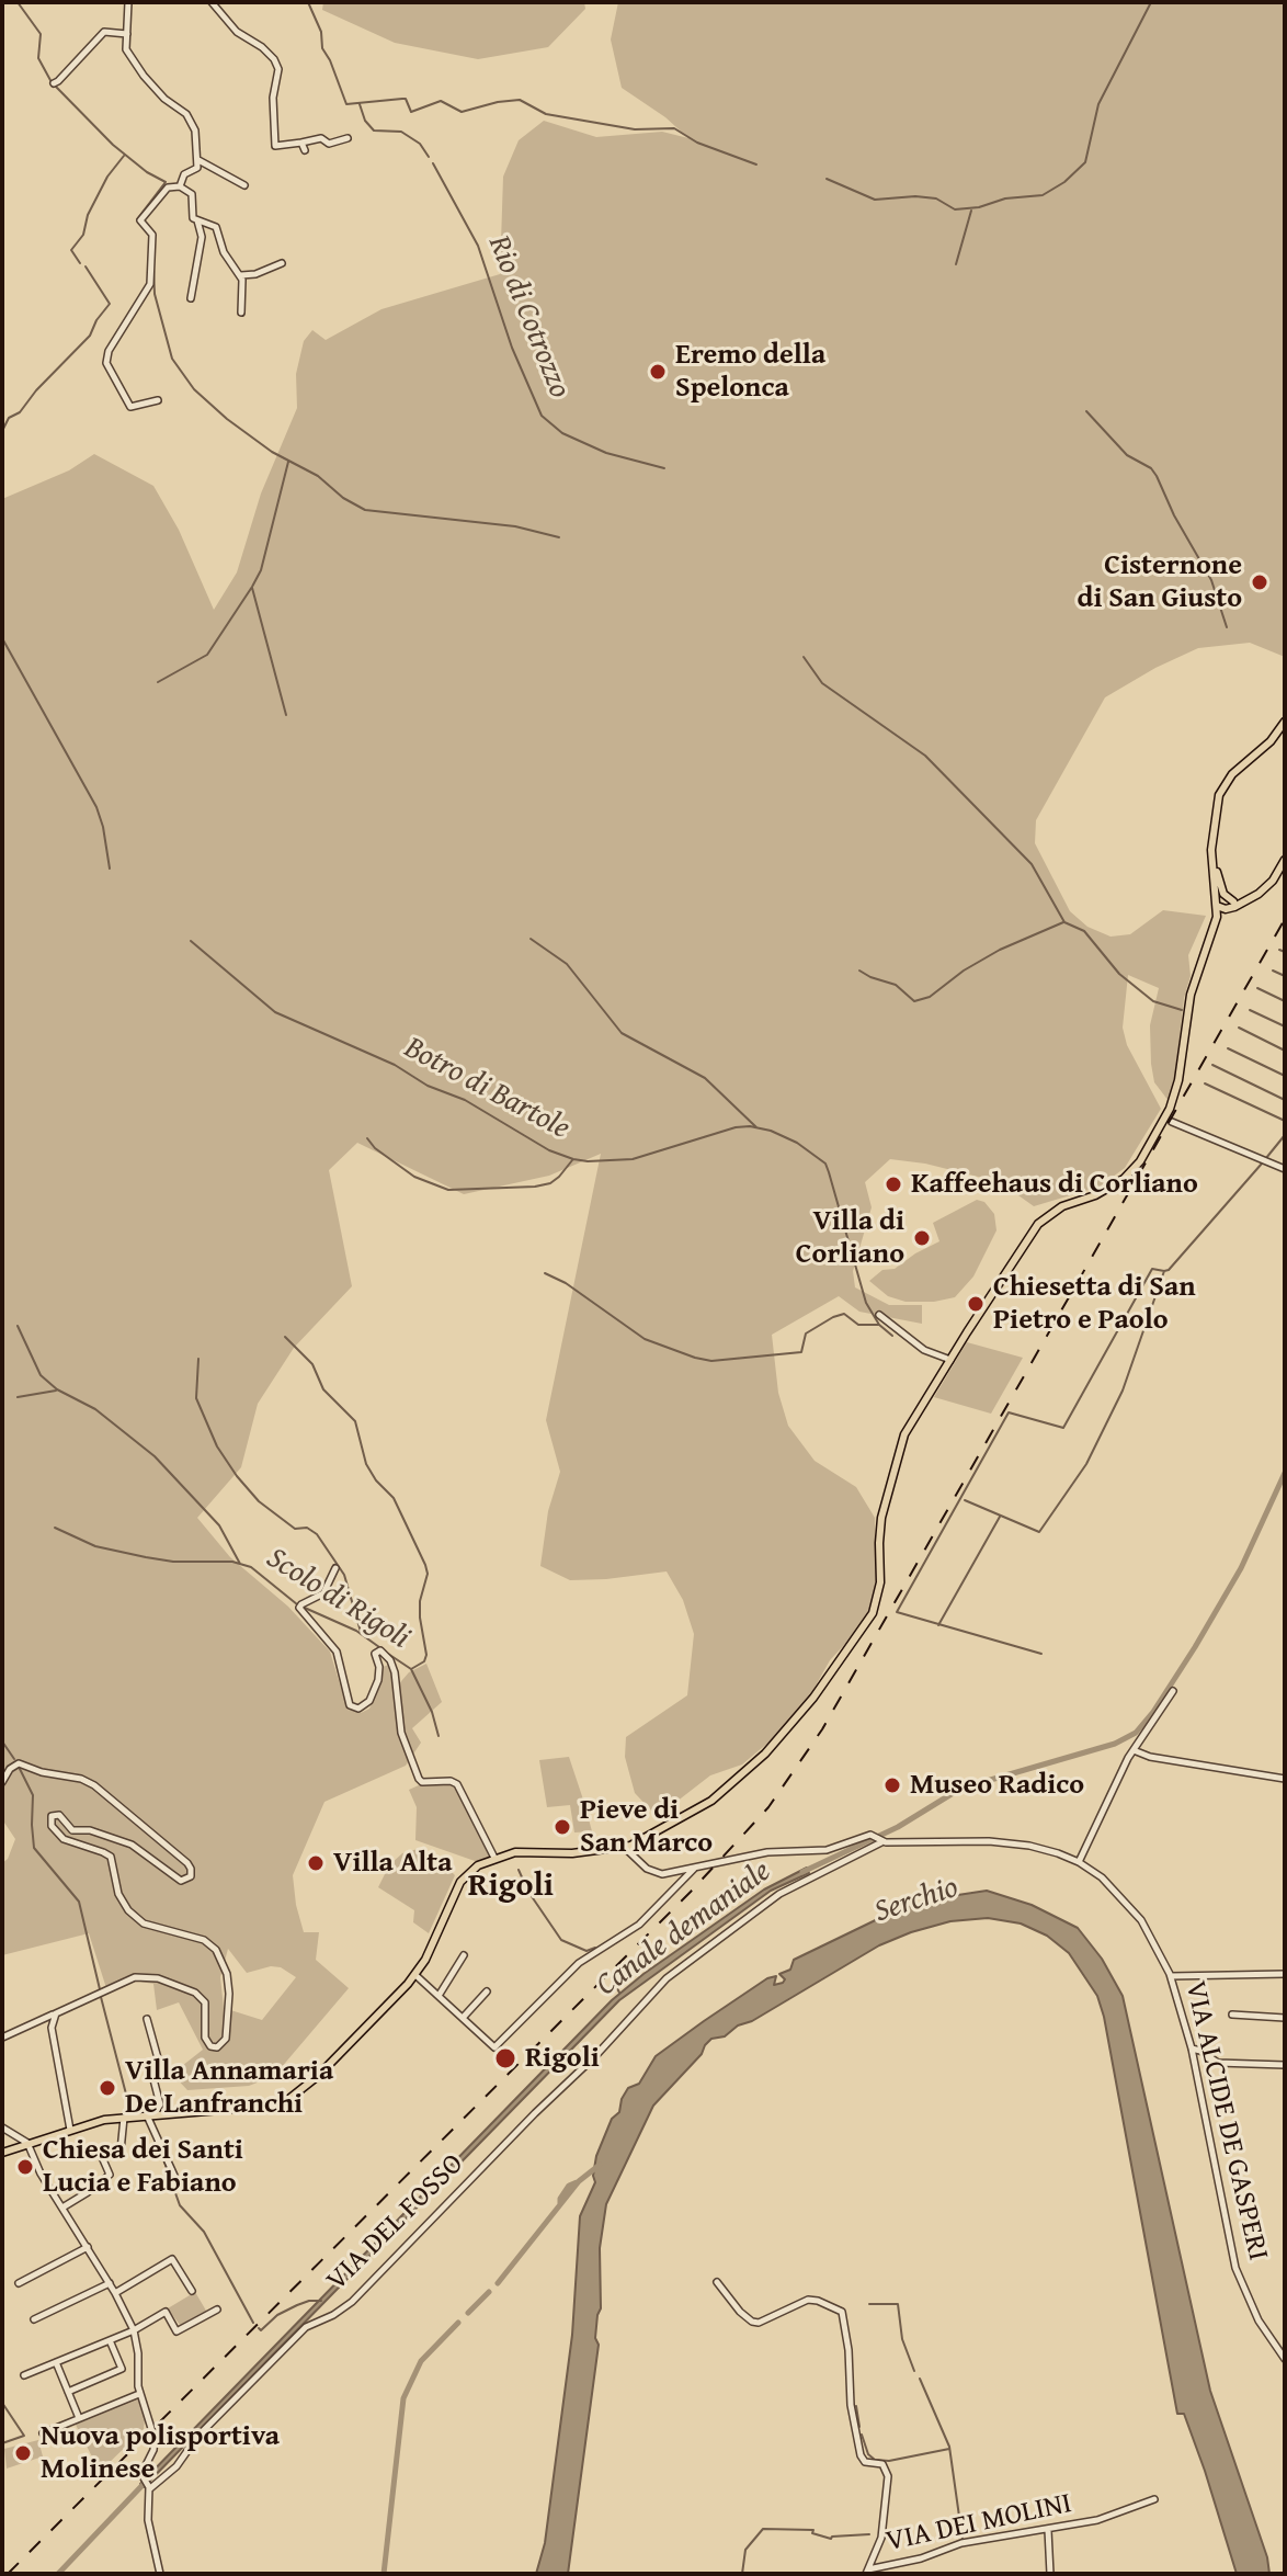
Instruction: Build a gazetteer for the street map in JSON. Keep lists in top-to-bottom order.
{
  "streets": {
    "street": ["VIA ALCIDE DE GASPERI", "VIA DEL FOSSO", "VIA DEI MOLINI"]
  },
  "crossings": [
    ["VIA ALCIDE DE GASPERI", "VIA DEL FOSSO"]
  ],
  "districts": ["Rigoli"],
  "water": [
    "Rio di Cotrozzo",
    "Botro di Bartole",
    "Scolo di Rigoli",
    "Serchio",
    "Canale demaniale"
  ],
  "places": [
    "Eremo della Spelonca",
    "Cisternone di San Giusto",
    "Kaffeehaus di Corliano",
    "Villa di Corliano",
    "Chiesetta di San Pietro e Paolo",
    "Museo Radico",
    "Pieve di San Marco",
    "Villa Alta",
    "Rigoli",
    "Villa Annamaria De Lanfranchi",
    "Chiesa dei Santi Lucia e Fabiano",
    "Nuova polisportiva Molinese"
  ]
}
